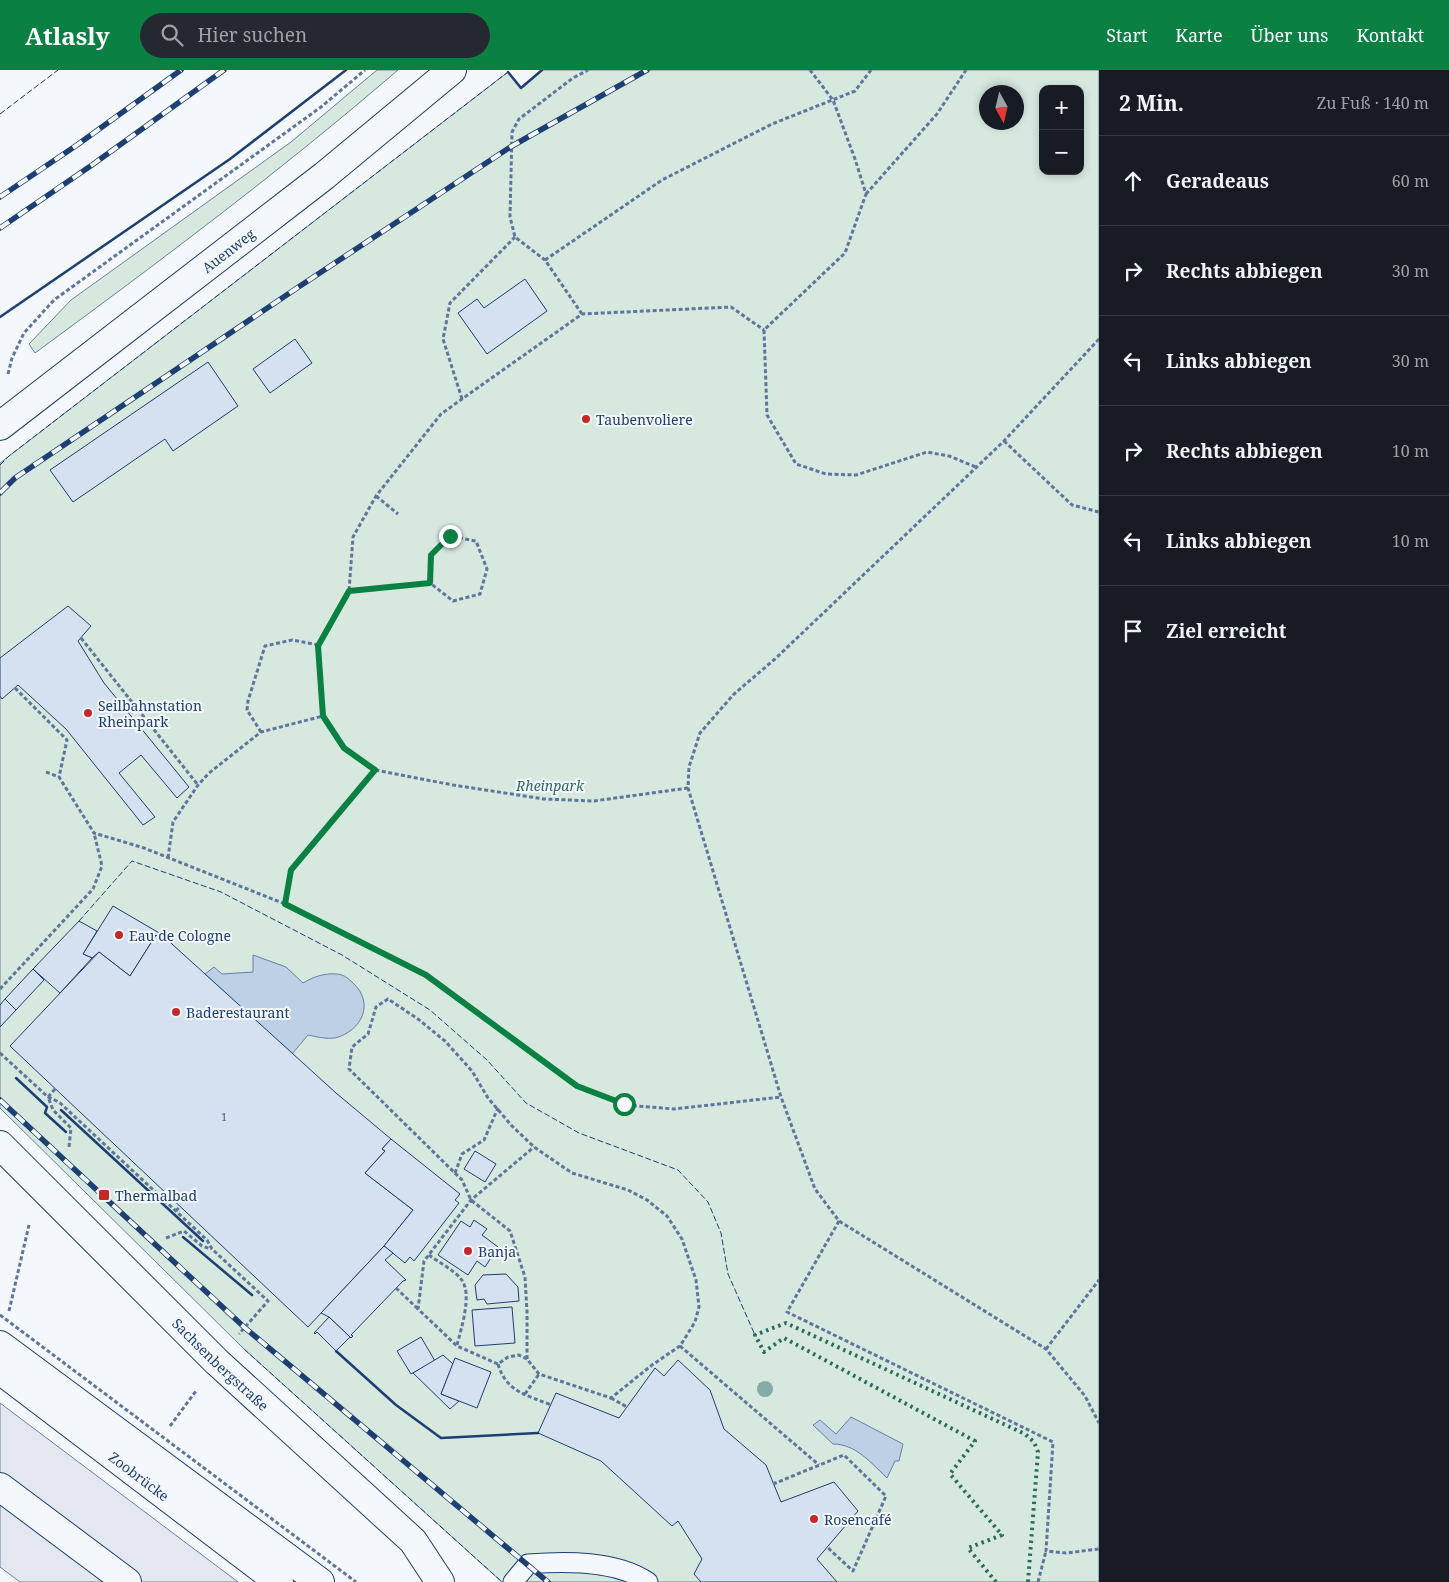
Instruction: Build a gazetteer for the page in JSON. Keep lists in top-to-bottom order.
{
  "streets": {
    "main road": ["Auenweg", "Sachsenbergstraße", "Zoobrücke"]
  },
  "parks": ["Rheinpark"],
  "places": {
    "other": [
      "Taubenvoliere",
      "Seilbahnstation Rheinpark",
      "Eau de Cologne",
      "Baderestaurant",
      "Banja",
      "Rosencafé"
    ],
    "transit": ["Thermalbad"]
  },
  "house_numbers": ["1"],
  "north": "bottom",
  "page": {
    "header": "Atlasly",
    "search": "Hier suchen",
    "nav": [
      "Start",
      "Karte",
      "Über uns",
      "Kontakt"
    ],
    "heading": ["2 Min.", "Zu Fuß · 140 m"],
    "map_buttons": ["+", "−"],
    "list": [
      ["Geradeaus", "60 m"],
      ["Rechts abbiegen", "30 m"],
      ["Links abbiegen", "30 m"],
      ["Rechts abbiegen", "10 m"],
      ["Links abbiegen", "10 m"],
      "Ziel erreicht"
    ]
  }
}
